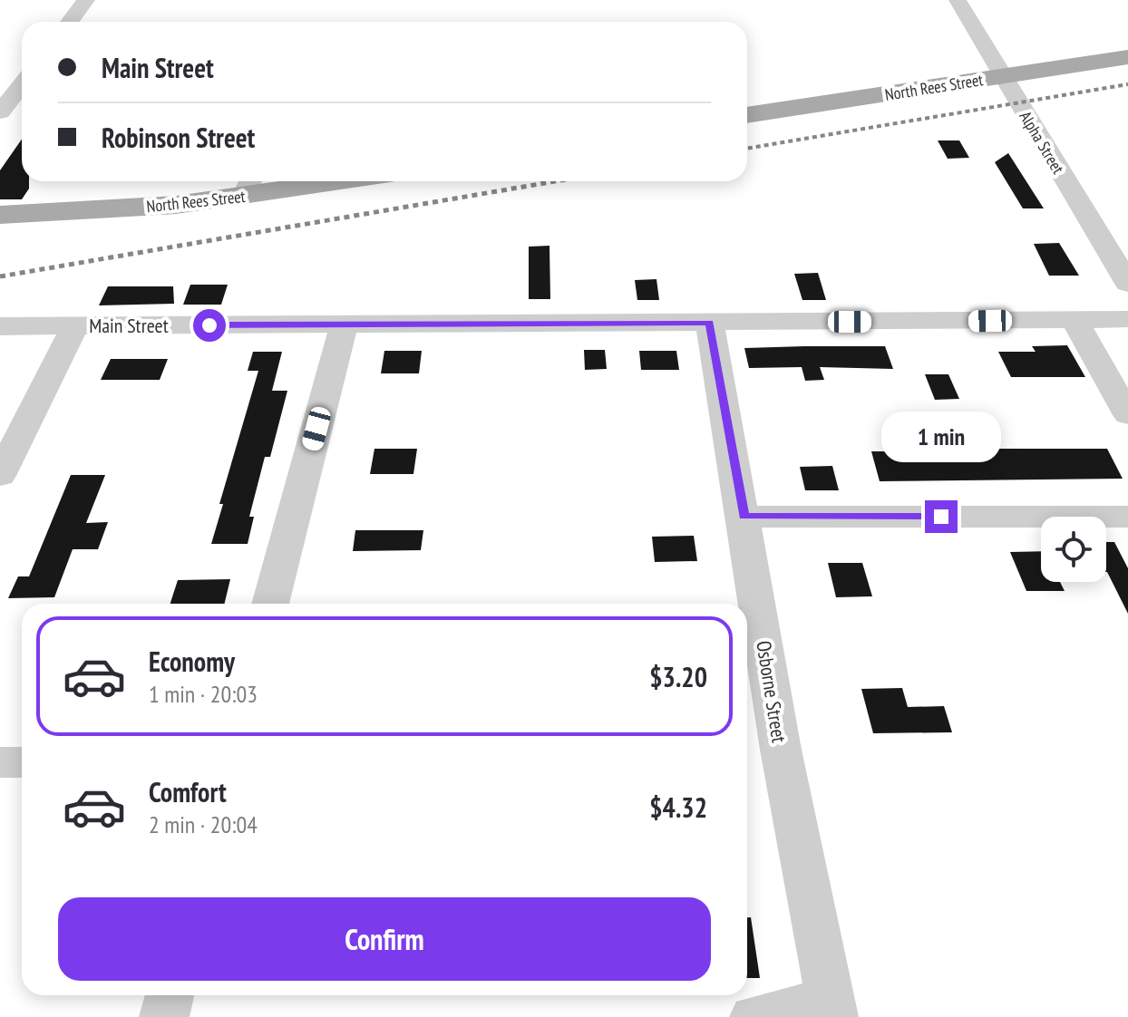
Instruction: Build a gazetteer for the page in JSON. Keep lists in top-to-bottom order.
{
  "streets": {
    "main road": ["North Rees Street"],
    "street": ["Alpha Street", "Main Street", "Osborne Street"]
  },
  "crossings": [
    ["North Rees Street", "Alpha Street"],
    ["Main Street", "Osborne Street"]
  ],
  "page": {
    "banner": ["Main Street", "Robinson Street"],
    "bubble": "1 min",
    "list": [
      {
        "name": "Economy",
        "note": "1 min · 20:03",
        "value": "$3.20"
      },
      {
        "name": "Comfort",
        "note": "2 min · 20:04",
        "value": "$4.32"
      }
    ],
    "buttons": "Confirm"
  }
}
